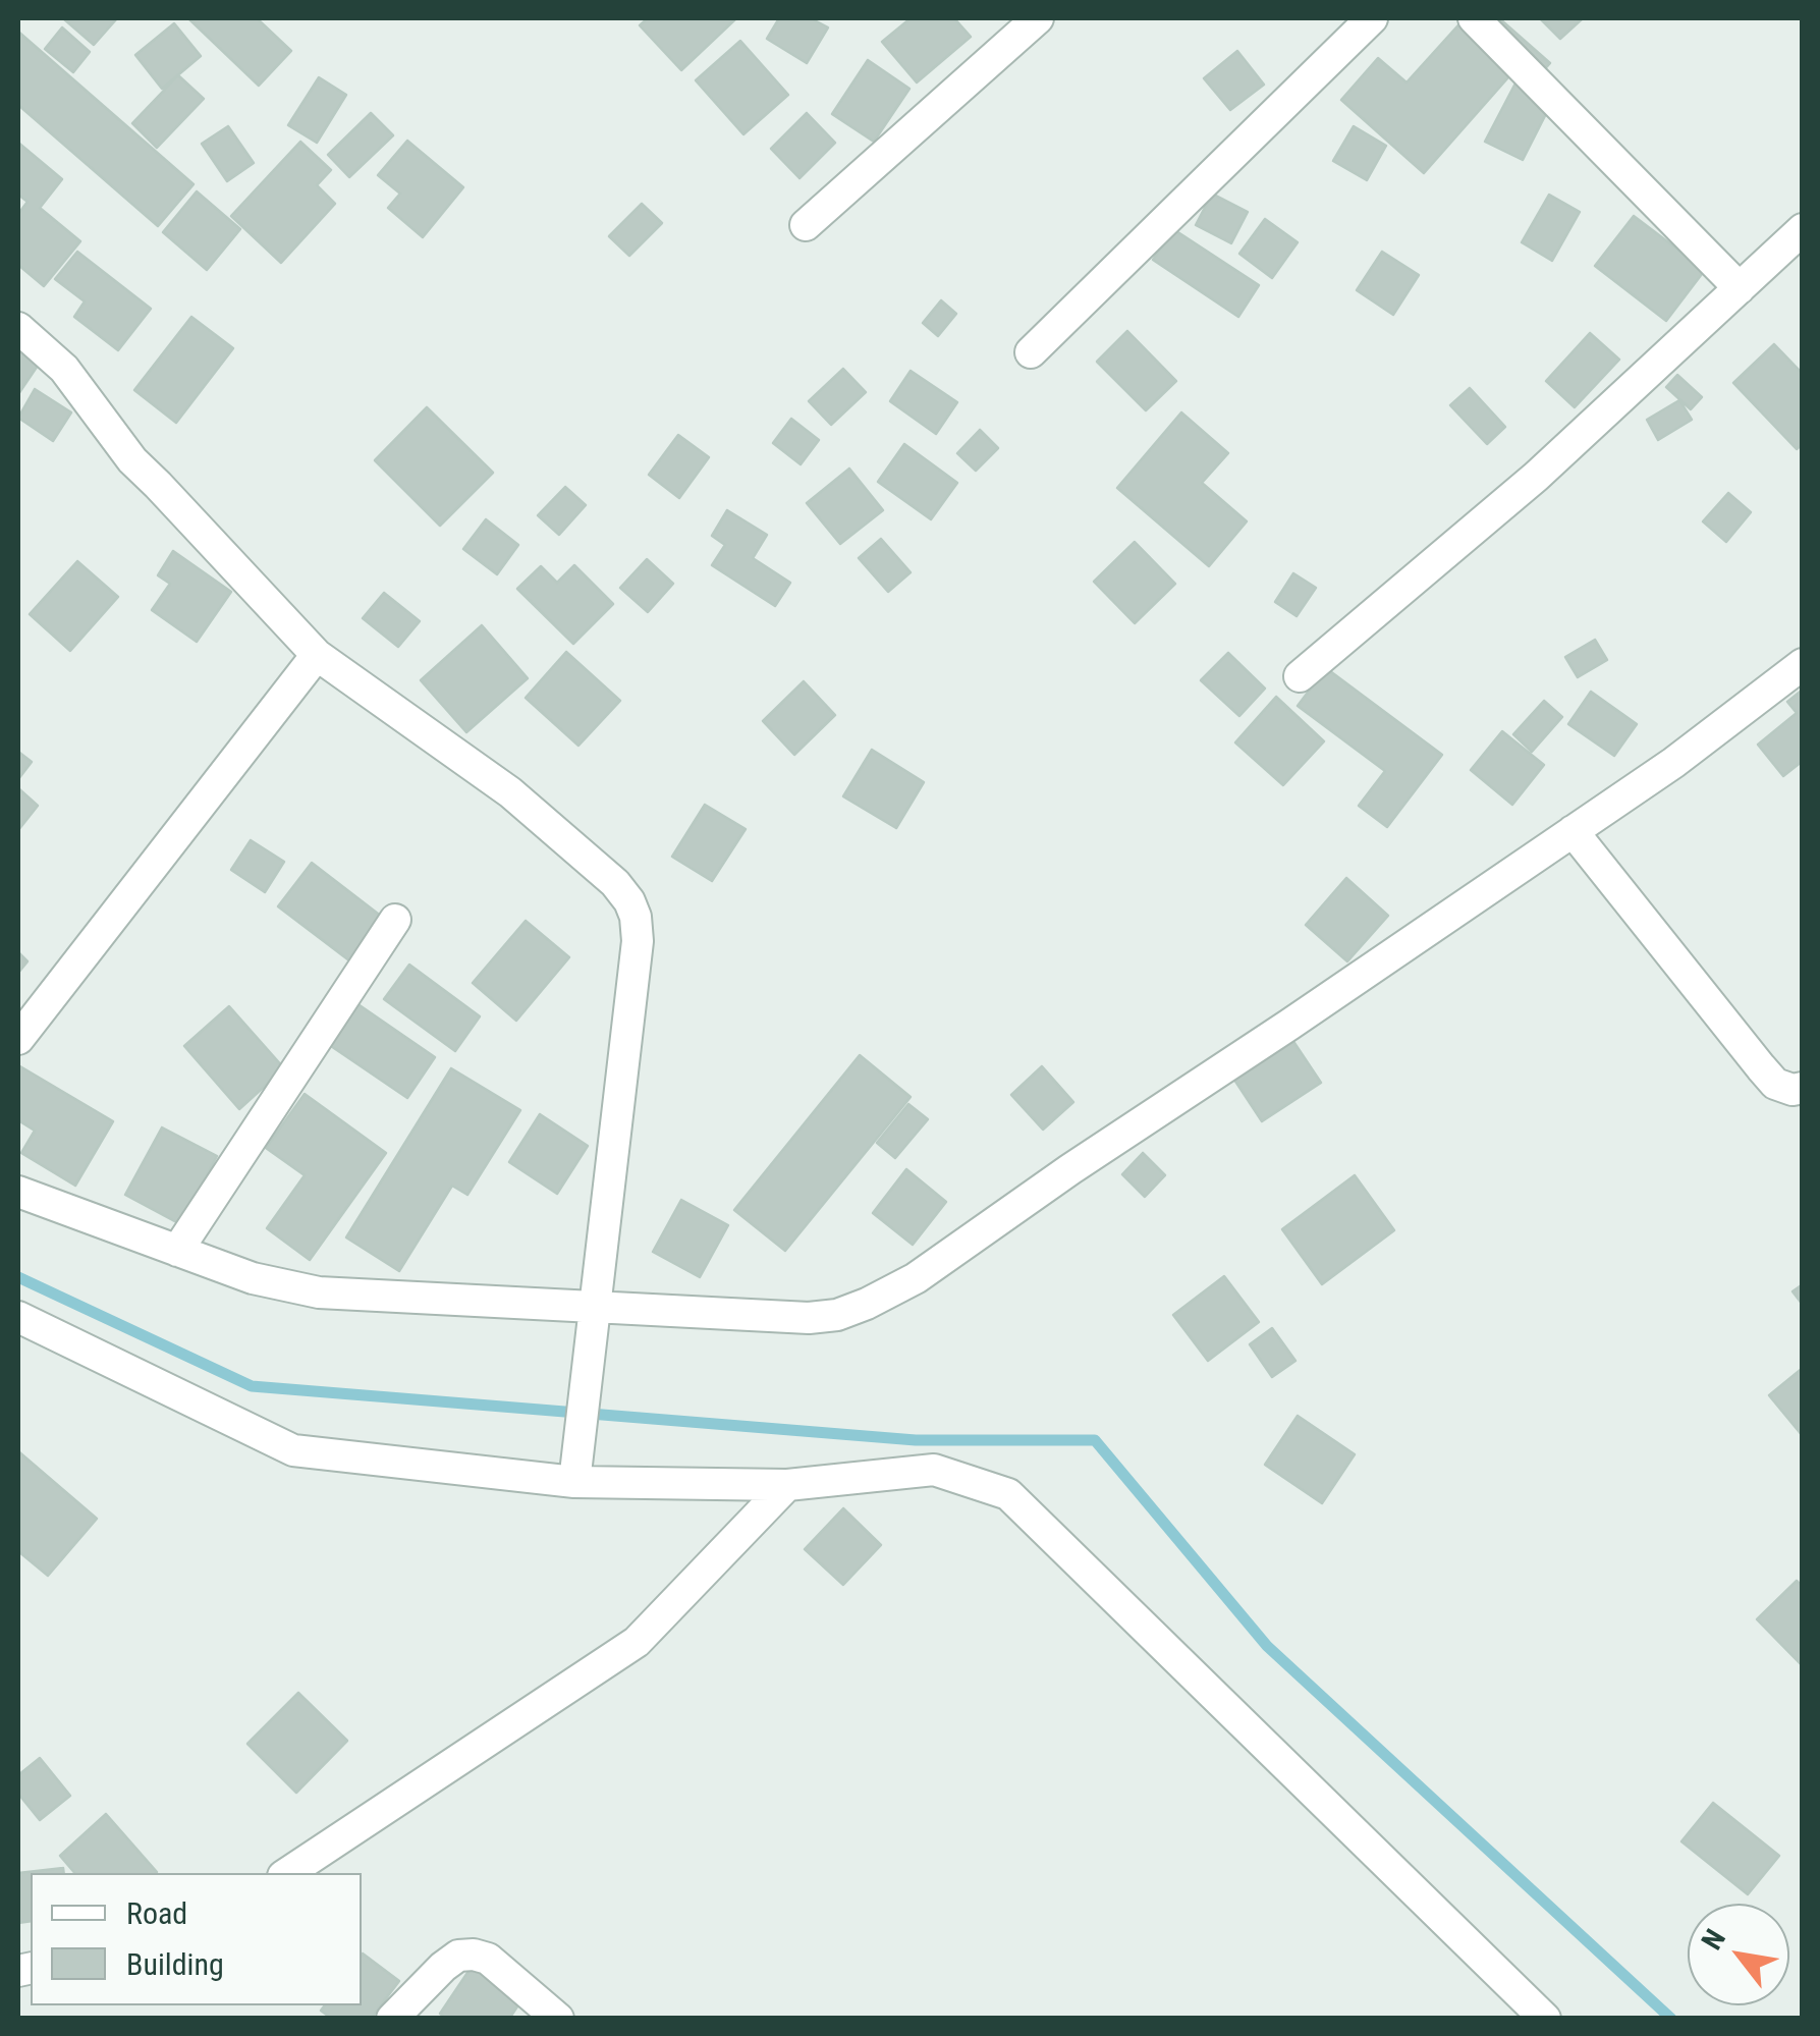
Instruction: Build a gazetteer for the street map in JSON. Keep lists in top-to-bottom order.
{
  "legend": ["Road", "Building"],
  "north": "top left"
}
